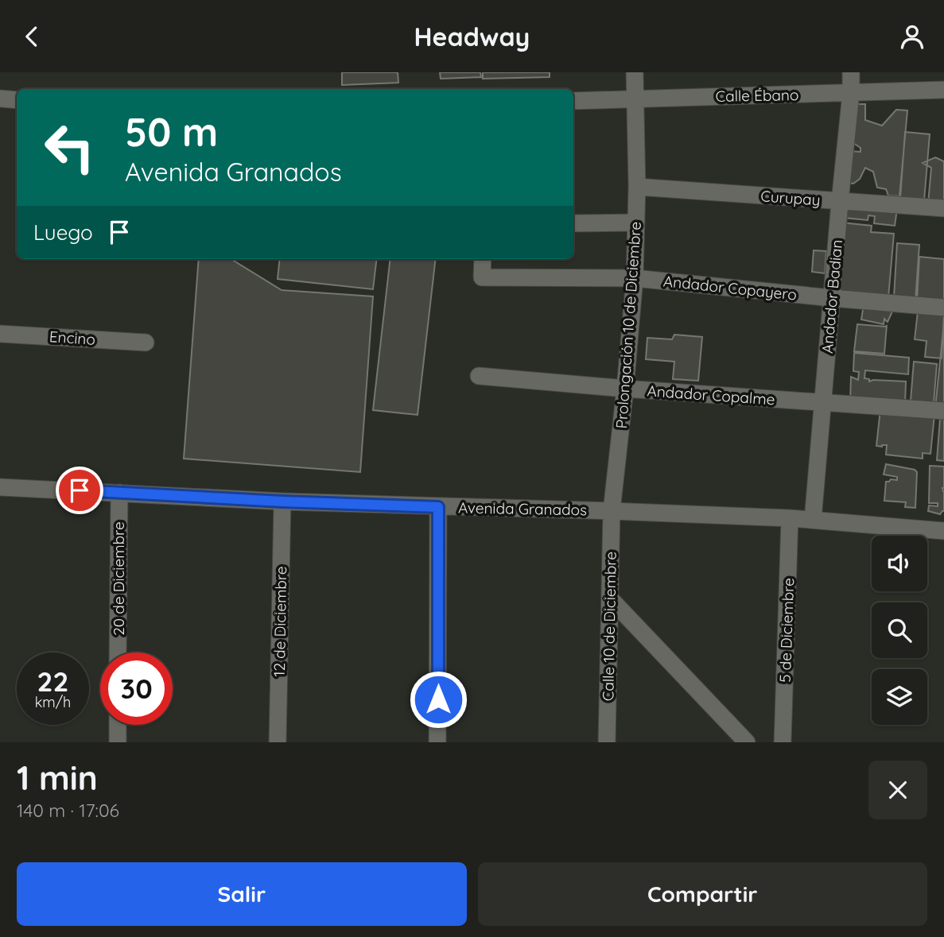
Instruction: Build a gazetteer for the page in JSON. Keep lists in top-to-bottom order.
{
  "streets": {
    "street": [
      "Calle Ébano",
      "Curupay",
      "Andador Copayero",
      "Andador Badian",
      "Prolongación 10 de Diciembre",
      "Encino",
      "Andador Copalme",
      "Avenida Granados",
      "20 de Diciembre",
      "12 de Diciembre",
      "Calle 10 de Diciembre",
      "5 de Diciembre"
    ]
  },
  "crossings": [
    ["Calle Ébano", "Andador Badian"],
    ["Calle Ébano", "Prolongación 10 de Diciembre"],
    ["Curupay", "Andador Badian"],
    ["Curupay", "Prolongación 10 de Diciembre"],
    ["Andador Copayero", "Andador Badian"],
    ["Andador Copayero", "Prolongación 10 de Diciembre"],
    ["Andador Badian", "Andador Copalme"],
    ["Andador Badian", "Avenida Granados"],
    ["Prolongación 10 de Diciembre", "Andador Copalme"],
    ["Prolongación 10 de Diciembre", "Avenida Granados"],
    ["Prolongación 10 de Diciembre", "Calle 10 de Diciembre"],
    ["Avenida Granados", "20 de Diciembre"],
    ["Avenida Granados", "12 de Diciembre"],
    ["Avenida Granados", "Calle 10 de Diciembre"],
    ["Avenida Granados", "5 de Diciembre"]
  ],
  "page": {
    "header": "Headway",
    "turn": ["50 m", "Avenida Granados"],
    "then": "Luego",
    "speed": "22 km/h",
    "limit": "30",
    "heading": ["1 min", "140 m · 17:06"],
    "buttons": ["Salir", "Compartir"]
  }
}
